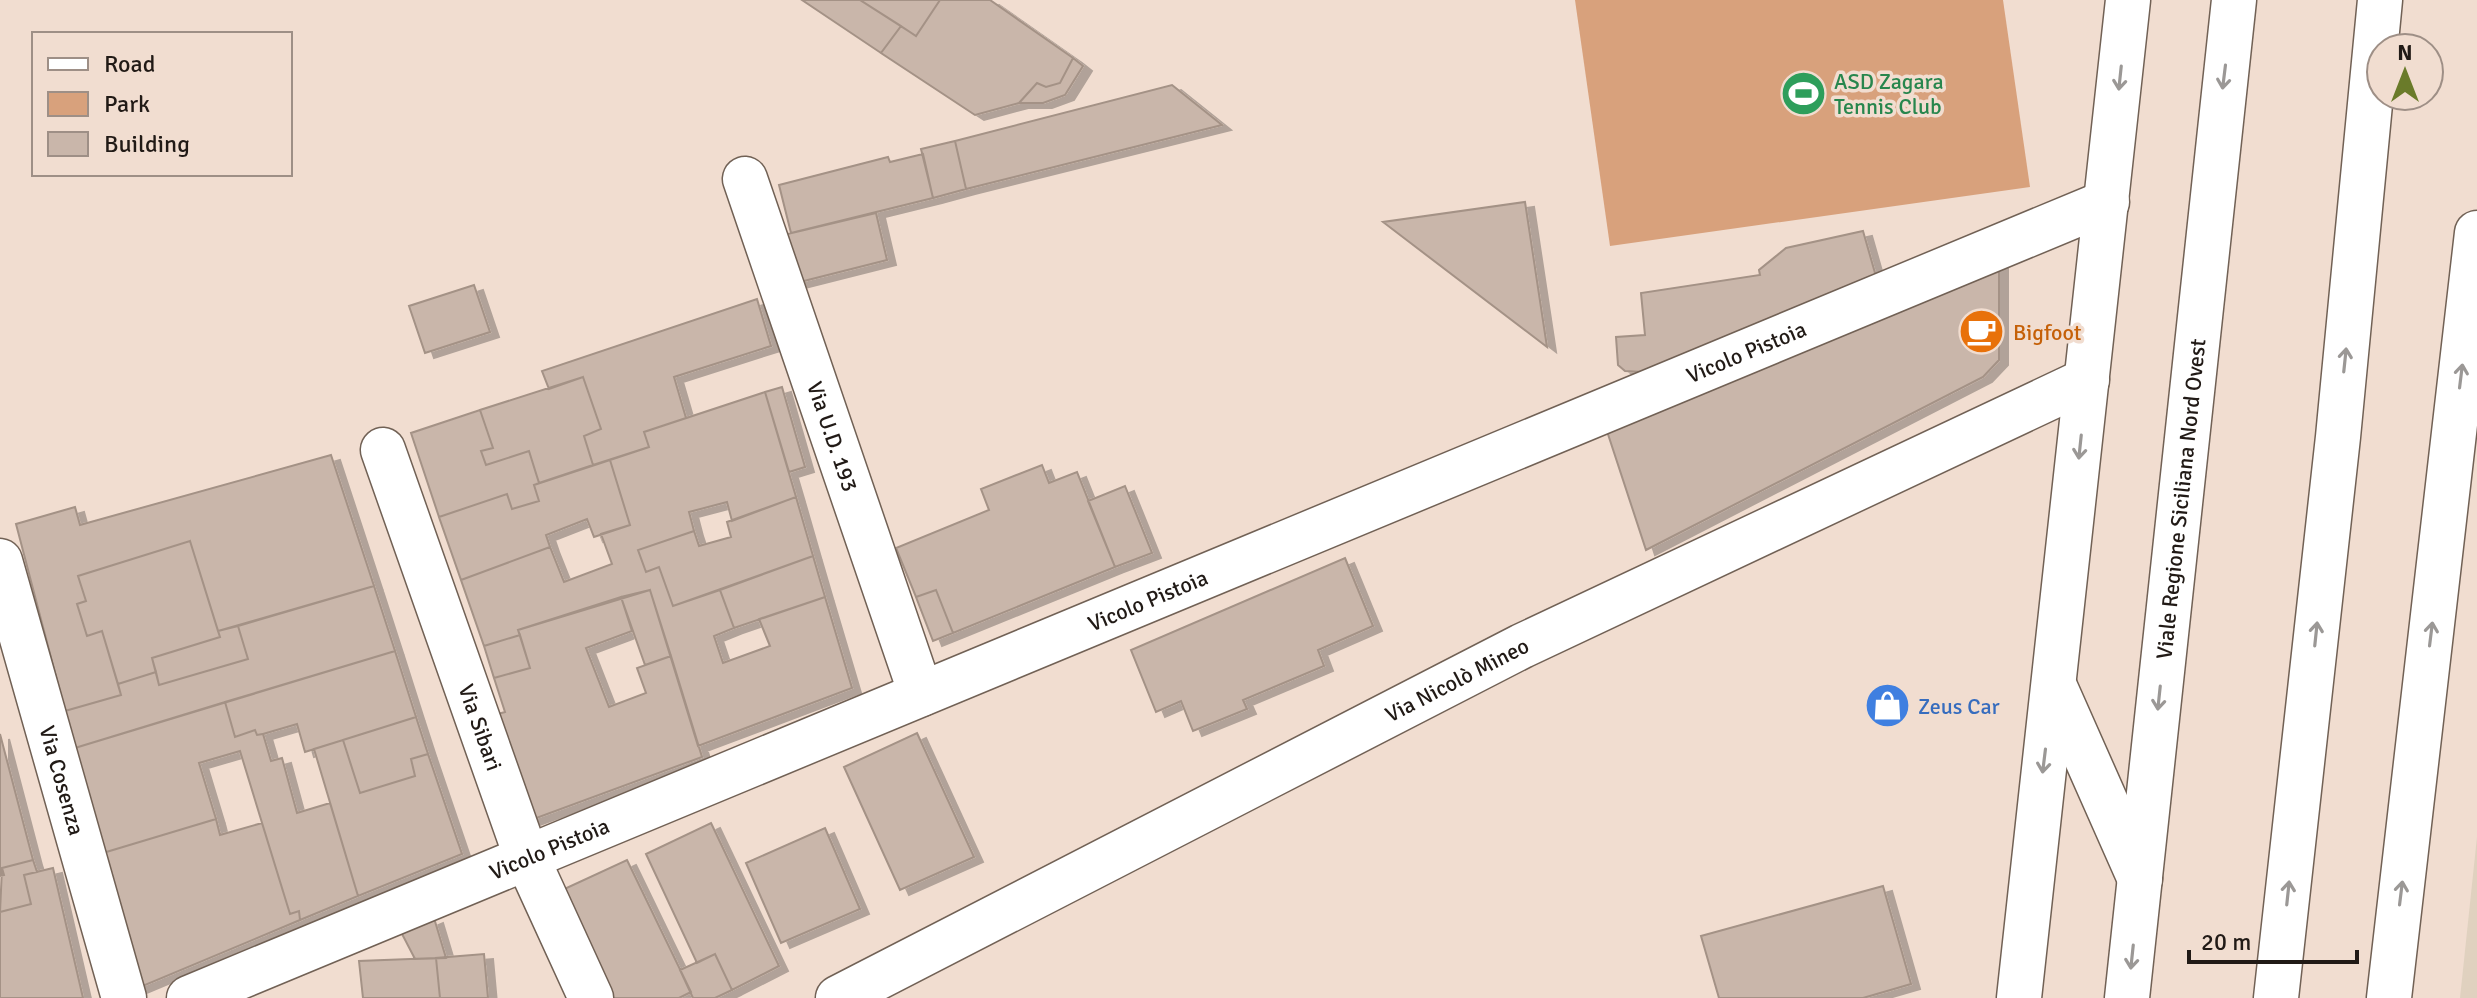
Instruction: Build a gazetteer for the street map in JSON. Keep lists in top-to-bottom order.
{
  "streets": {
    "street": [
      "Vicolo Pistoia",
      "Via U.D. 193",
      "Viale Regione Siciliana Nord Ovest",
      "Via Nicolò Mineo",
      "Via Sibari",
      "Via Cosenza"
    ]
  },
  "crossings": [
    ["Vicolo Pistoia", "Via U.D. 193"],
    ["Vicolo Pistoia", "Via Sibari"]
  ],
  "places": {
    "sports": ["ASD Zagara Tennis Club"],
    "cafe": ["Bigfoot"],
    "shop": ["Zeus Car"]
  },
  "legend": ["Road", "Park", "Building"],
  "scale_bar": "20 m",
  "north": "top"
}
